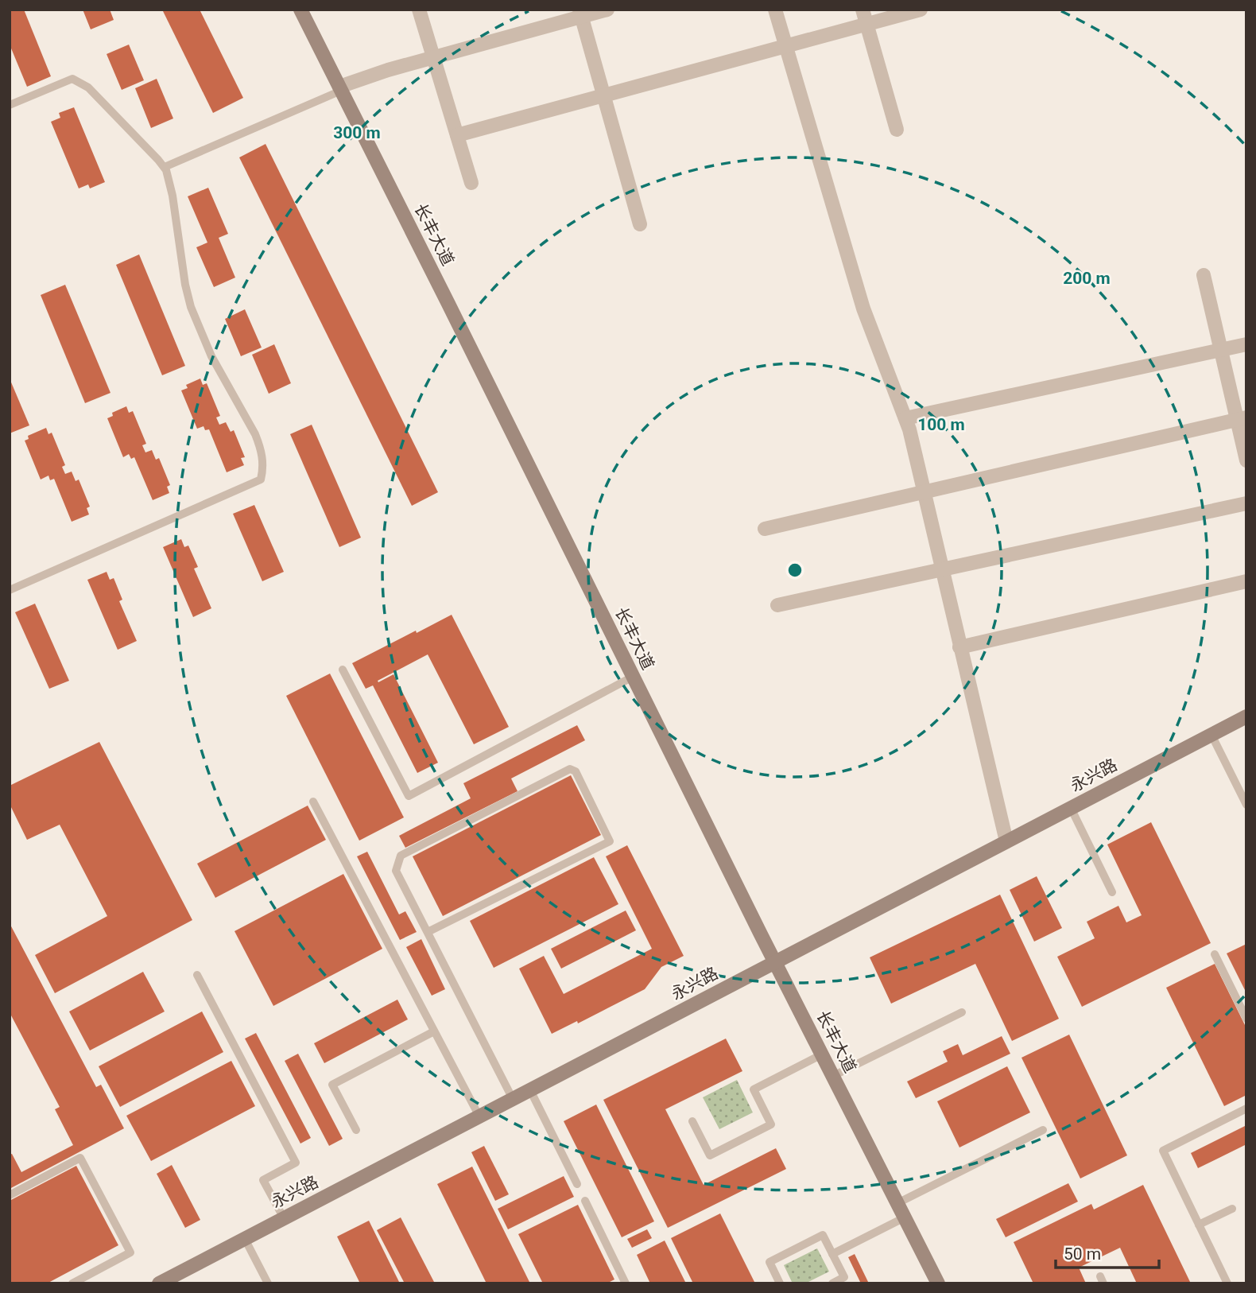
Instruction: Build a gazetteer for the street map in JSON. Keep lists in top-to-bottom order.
{
  "streets": {
    "main road": ["长丰大道", "永兴路"]
  },
  "crossings": [
    ["长丰大道", "永兴路"]
  ],
  "scale_bar": "50 m",
  "rings": ["300 m", "200 m", "100 m"]
}
